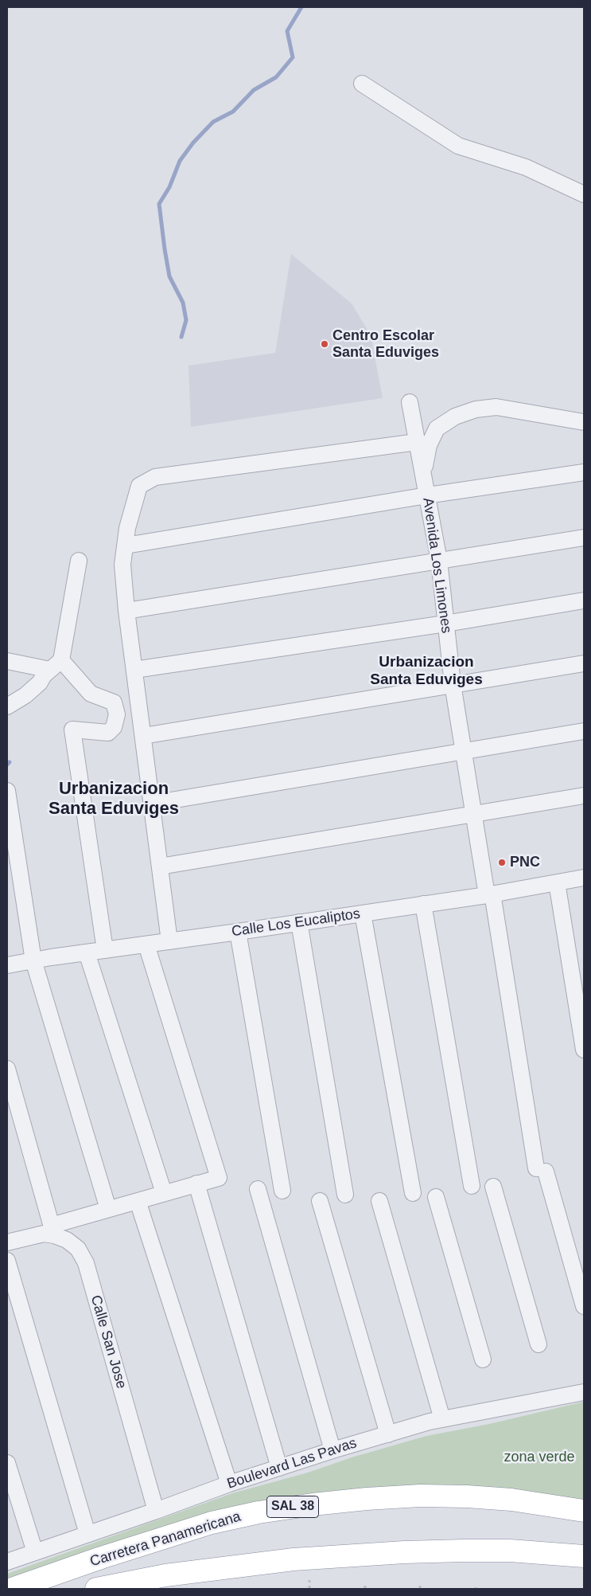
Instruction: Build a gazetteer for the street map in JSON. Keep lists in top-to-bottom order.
{
  "streets": {
    "highway": ["SAL 38", "Carretera Panamericana"],
    "street": [
      "Avenida Los Limones",
      "Calle Los Eucaliptos",
      "Calle San Jose",
      "Boulevard Las Pavas"
    ]
  },
  "crossings": [
    ["Avenida Los Limones", "Calle Los Eucaliptos"],
    ["Calle San Jose", "Boulevard Las Pavas"]
  ],
  "districts": ["Urbanizacion Santa Eduviges", "Urbanizacion Santa Eduviges"],
  "parks": ["zona verde"],
  "places": ["Centro Escolar Santa Eduviges", "PNC"]
}
